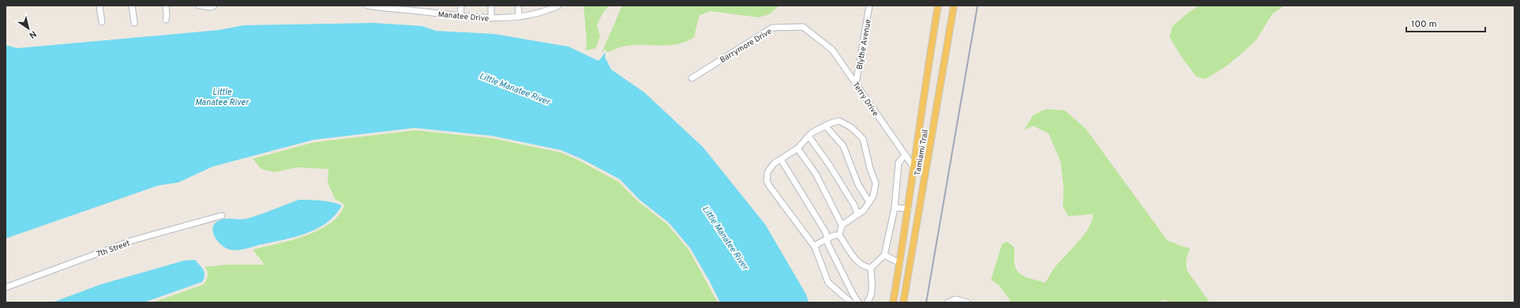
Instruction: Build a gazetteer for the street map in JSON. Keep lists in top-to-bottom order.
{
  "streets": {
    "main road": ["Tamiami Trail"],
    "street": [
      "Manatee Drive",
      "Blythe Avenue",
      "Barrymore Drive",
      "Terry Drive",
      "7th Street"
    ]
  },
  "crossings": [
    ["Blythe Avenue", "Terry Drive"],
    ["Barrymore Drive", "Terry Drive"],
    ["Terry Drive", "Tamiami Trail"]
  ],
  "water": ["Little Manatee River"],
  "scale_bar": "100 m",
  "north": "bottom right"
}
